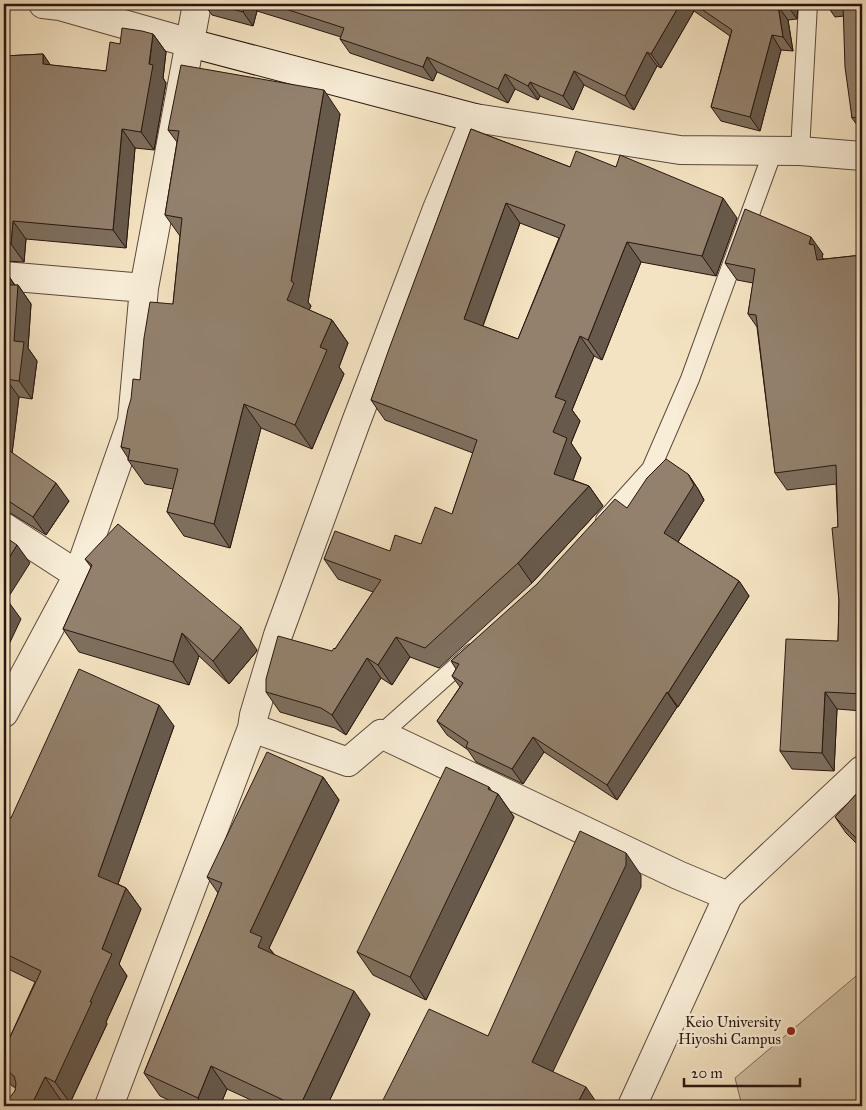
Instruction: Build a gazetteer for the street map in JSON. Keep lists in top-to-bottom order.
{
  "places": ["Keio University Hiyoshi Campus"],
  "scale_bar": "20 m"
}
